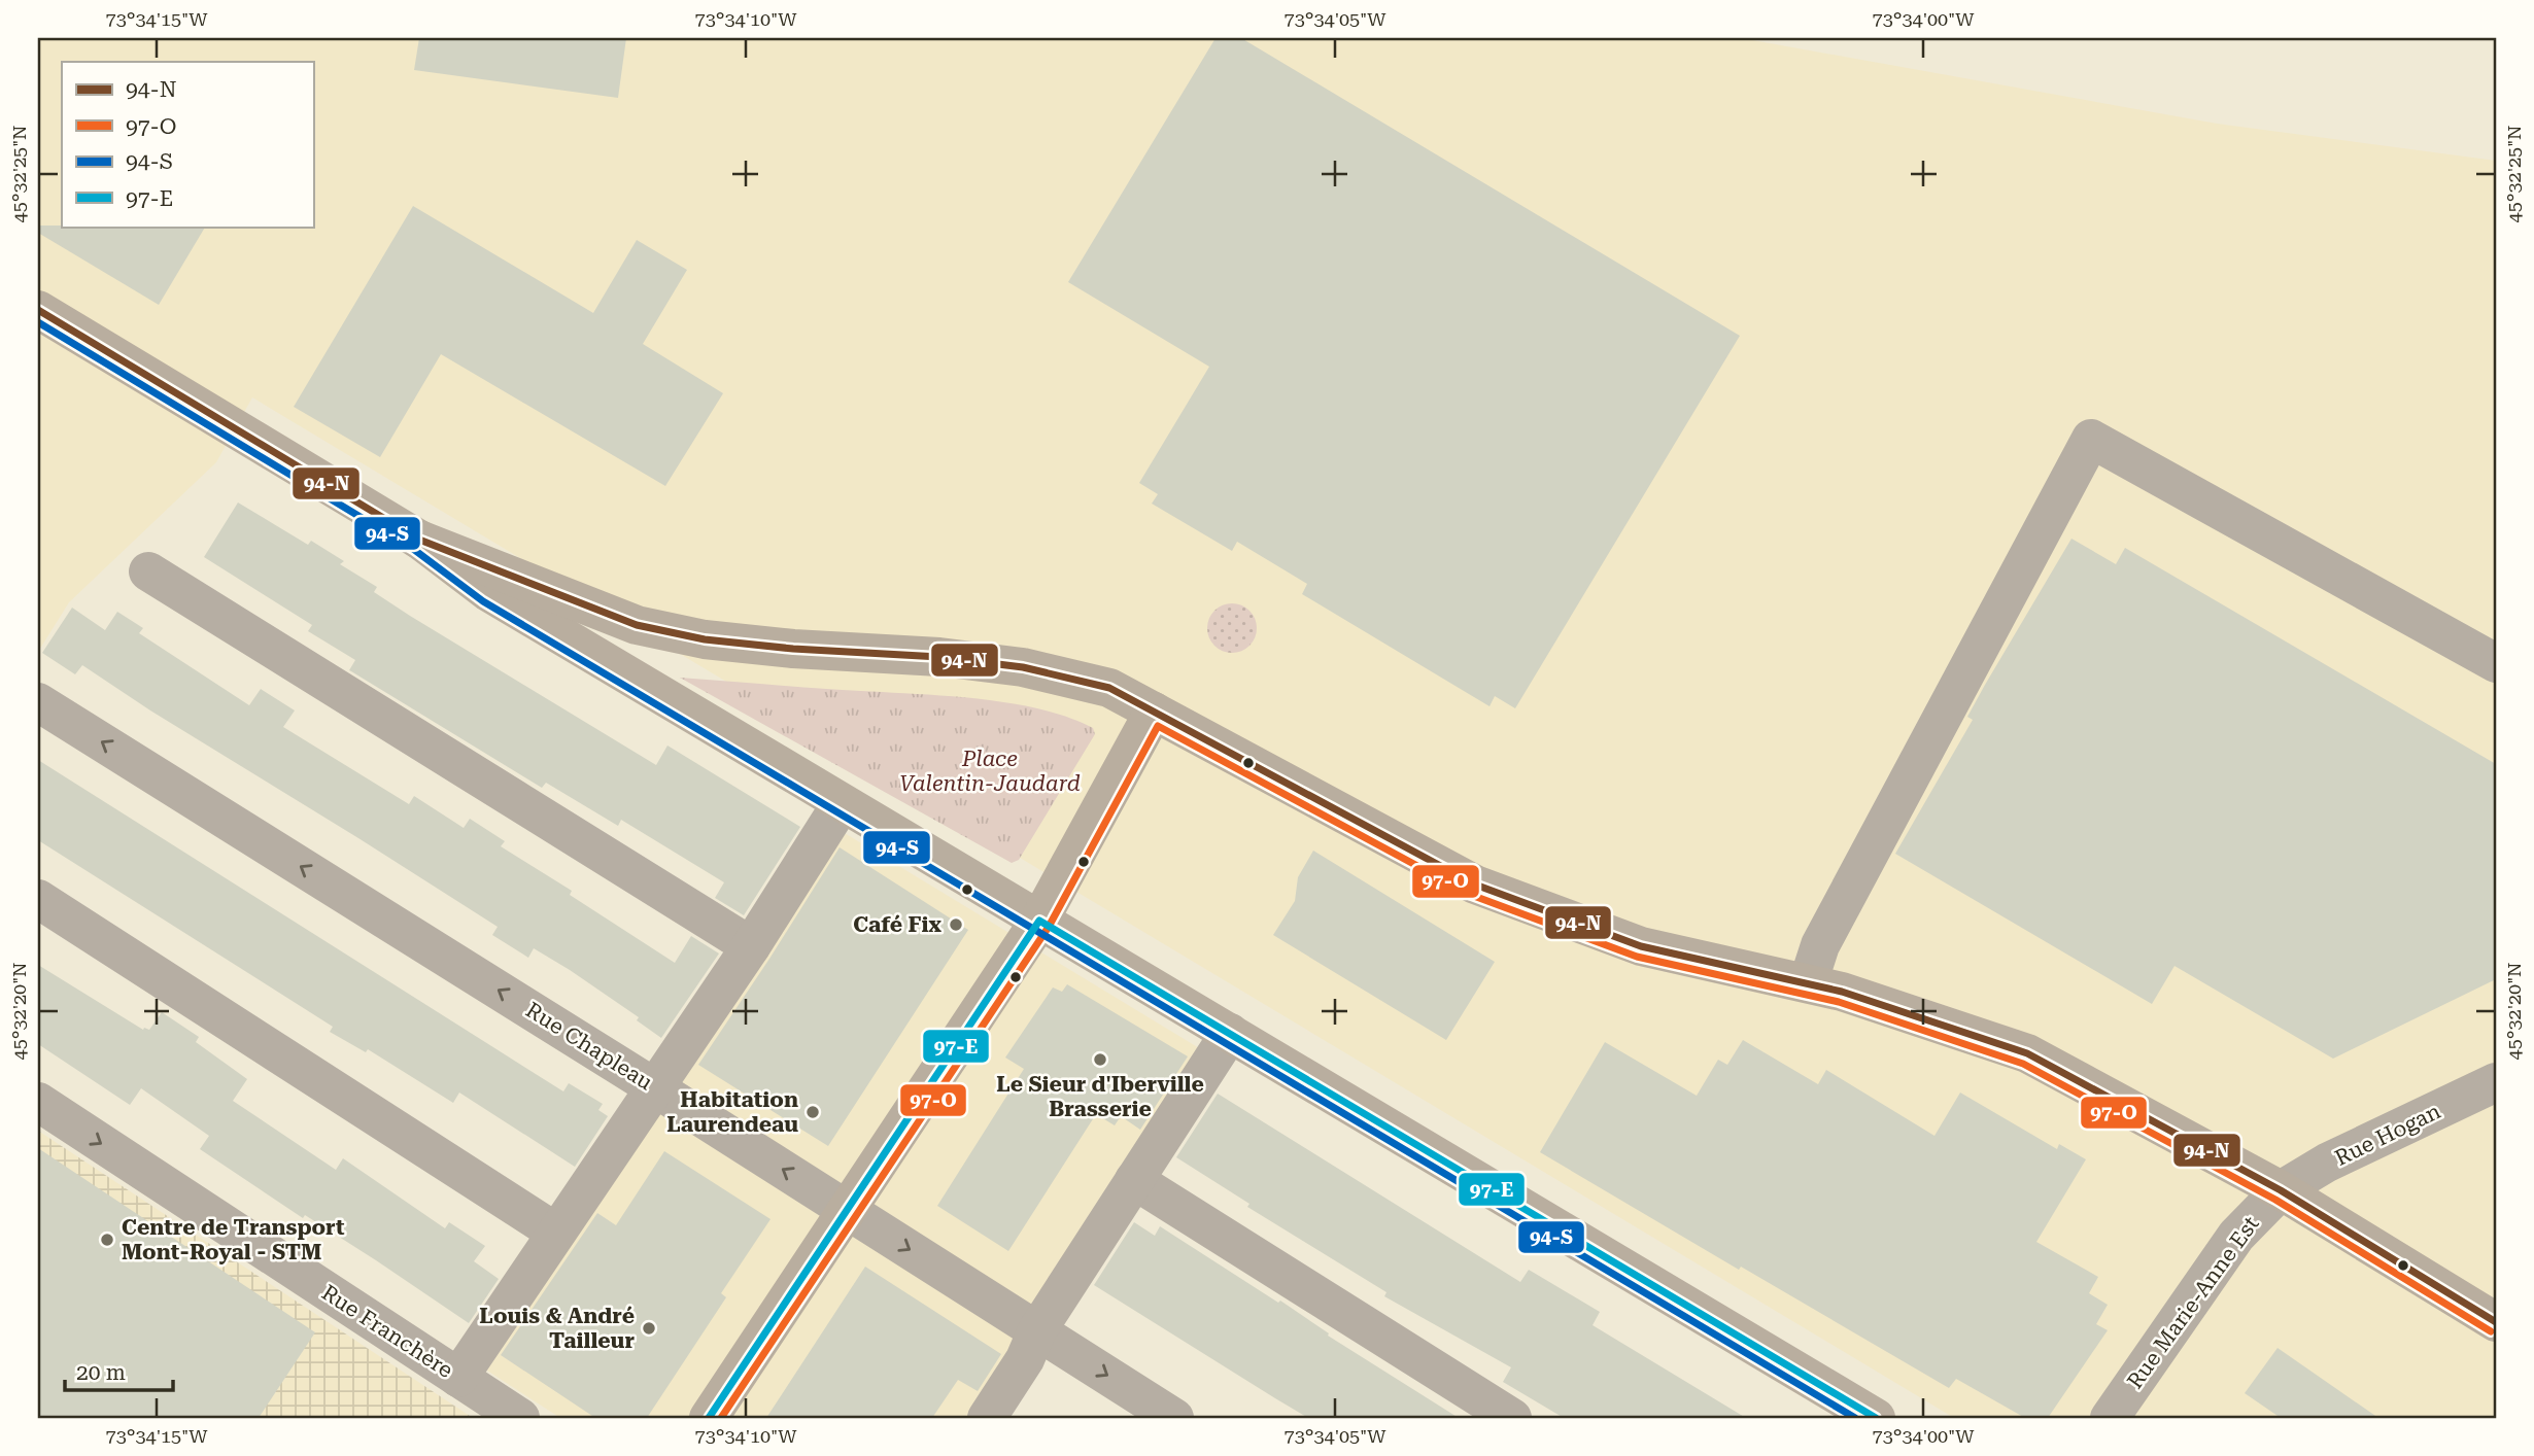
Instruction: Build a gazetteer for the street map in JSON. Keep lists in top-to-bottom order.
{
  "streets": {
    "street": [
      "Rue Chapleau",
      "Rue Hogan",
      "Rue Marie-Anne Est",
      "Rue Franchère"
    ]
  },
  "crossings": [
    ["Rue Hogan", "Rue Marie-Anne Est"]
  ],
  "parks": ["Place Valentin-Jaudard"],
  "places": [
    "Café Fix",
    "Le Sieur d'Iberville Brasserie",
    "Habitation Laurendeau",
    "Centre de Transport Mont-Royal - STM",
    "Louis & André Tailleur"
  ],
  "lines": [
    "transit line 94-N",
    "transit line 94-S",
    "transit line 97-O",
    "transit line 97-E"
  ],
  "legend": [
    "94-N",
    "97-O",
    "94-S",
    "97-E"
  ],
  "scale_bar": "20 m",
  "coordinates": [
    "73°34'15\"W",
    "73°34'10\"W",
    "73°34'05\"W",
    "73°34'00\"W",
    "45°32'25\"N",
    "45°32'20\"N"
  ]
}
